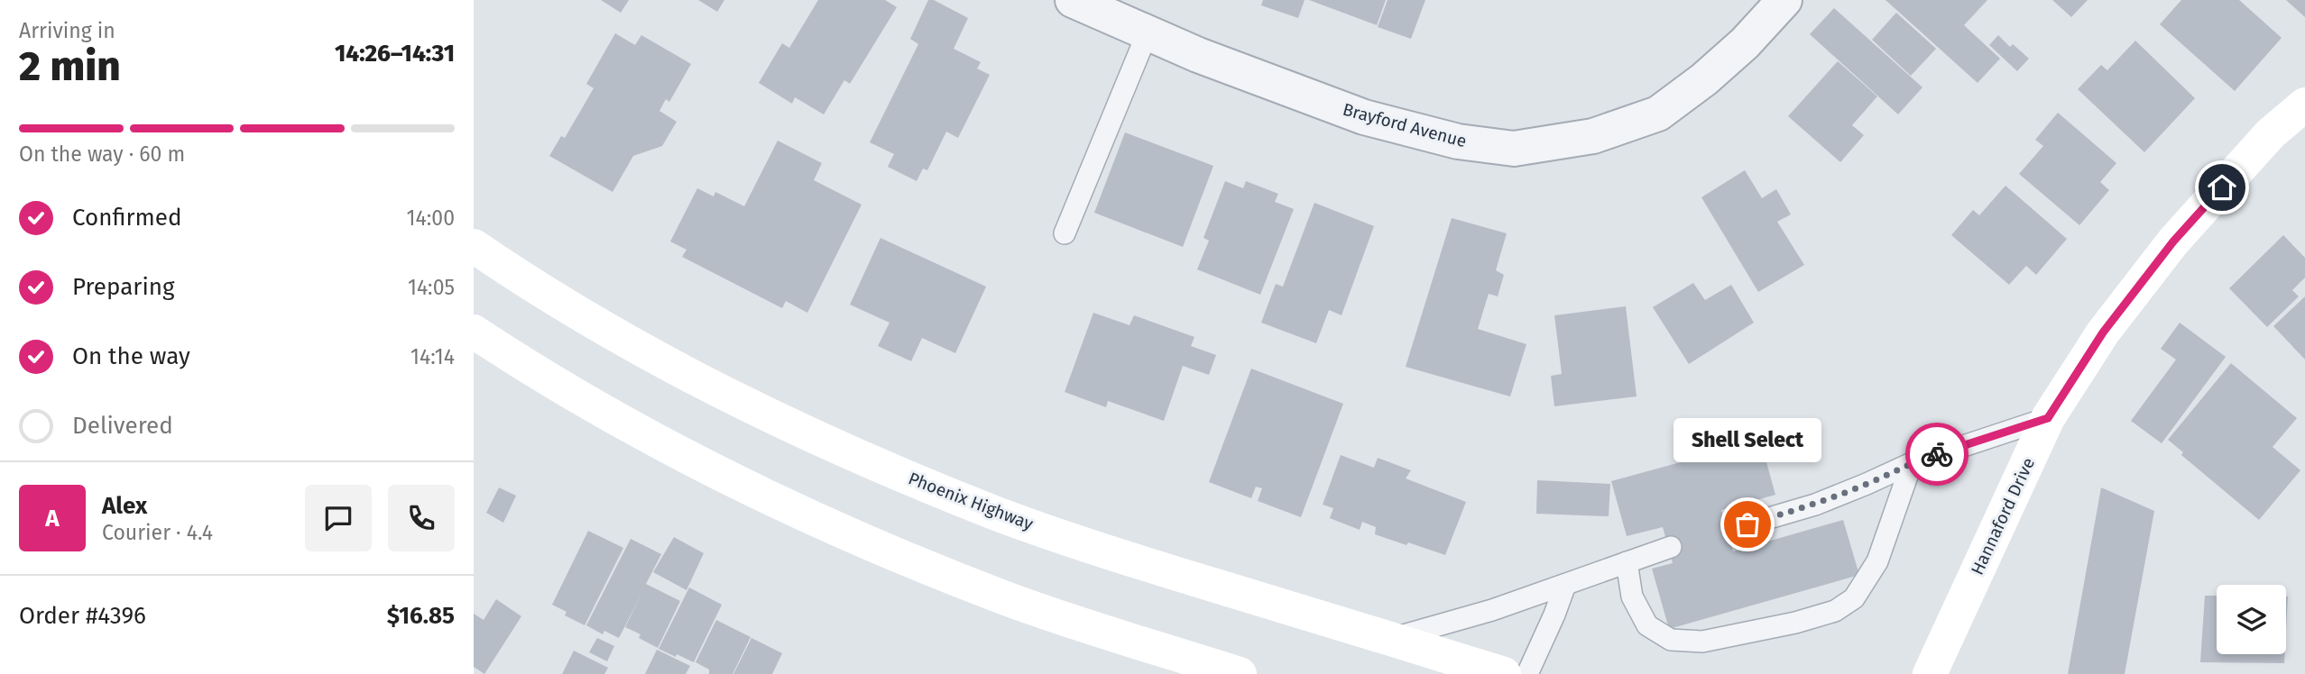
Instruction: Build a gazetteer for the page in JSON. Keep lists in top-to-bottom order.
{
  "streets": {
    "main road": ["Phoenix Highway", "Hannaford Drive"],
    "street": ["Brayford Avenue"]
  },
  "places": ["Shell Select"],
  "page": {
    "heading": ["2 min", "Arriving in", "14:26–14:31"],
    "panel": [
      "Alex",
      "Courier · 4.4",
      "Order #4396",
      "$16.85"
    ],
    "bar": "On the way · 60 m",
    "list": [
      ["Confirmed", "14:00"],
      ["Preparing", "14:05"],
      ["On the way", "14:14"],
      "Delivered"
    ],
    "bubble": "Shell Select",
    "round": "A"
  }
}
